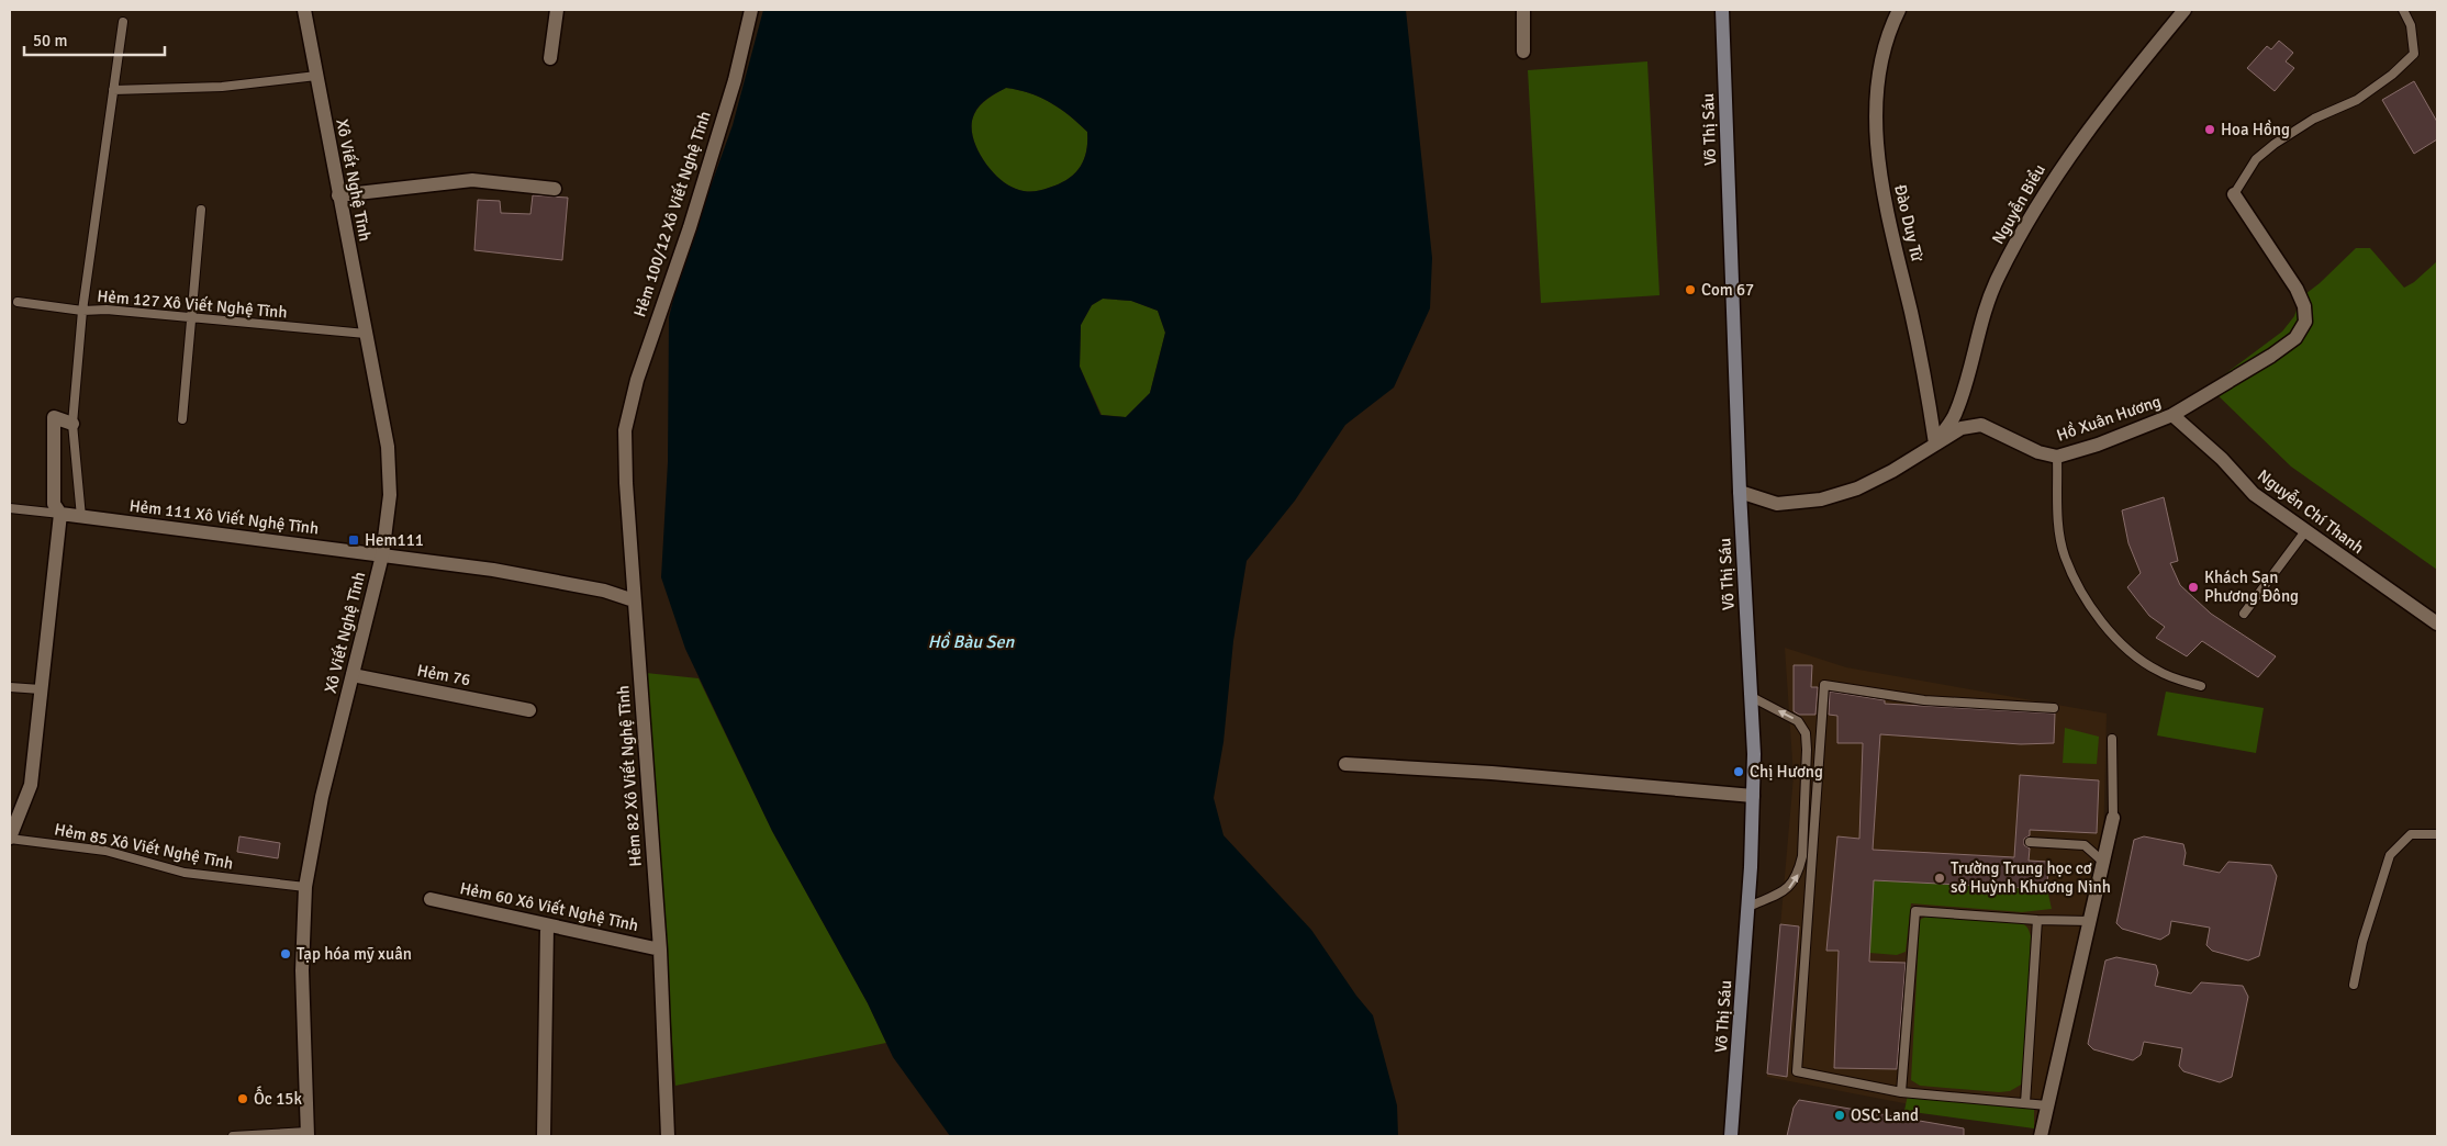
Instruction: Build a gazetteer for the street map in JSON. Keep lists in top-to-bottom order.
{
  "streets": {
    "main road": ["Võ Thị Sáu"],
    "street": [
      "Xô Viết Nghệ Tĩnh",
      "Nguyễn Biểu",
      "Hẻm 100/12 Xô Viết Nghệ Tĩnh",
      "Đào Duy Từ",
      "Hồ Xuân Hương",
      "Nguyễn Chí Thanh",
      "Hẻm 111 Xô Viết Nghệ Tĩnh",
      "Hẻm 76",
      "Hẻm 82 Xô Viết Nghệ Tĩnh",
      "Hẻm 60 Xô Viết Nghệ Tĩnh"
    ],
    "lane": ["Hẻm 127 Xô Viết Nghệ Tĩnh", "Hẻm 85 Xô Viết Nghệ Tĩnh"]
  },
  "crossings": [
    ["Võ Thị Sáu", "Hồ Xuân Hương"],
    ["Xô Viết Nghệ Tĩnh", "Hẻm 127 Xô Viết Nghệ Tĩnh"],
    ["Xô Viết Nghệ Tĩnh", "Hẻm 111 Xô Viết Nghệ Tĩnh"],
    ["Xô Viết Nghệ Tĩnh", "Hẻm 76"],
    ["Xô Viết Nghệ Tĩnh", "Hẻm 85 Xô Viết Nghệ Tĩnh"],
    ["Nguyễn Biểu", "Đào Duy Từ"],
    ["Nguyễn Biểu", "Hồ Xuân Hương"],
    ["Hẻm 100/12 Xô Viết Nghệ Tĩnh", "Hẻm 82 Xô Viết Nghệ Tĩnh"],
    ["Đào Duy Từ", "Hồ Xuân Hương"],
    ["Hồ Xuân Hương", "Nguyễn Chí Thanh"],
    ["Hẻm 82 Xô Viết Nghệ Tĩnh", "Hẻm 60 Xô Viết Nghệ Tĩnh"]
  ],
  "water": ["Hồ Bàu Sen"],
  "places": {
    "other": [
      "Hoa Hồng",
      "Com 67",
      "Khách Sạn Phương Đông",
      "Chị Hương",
      "Trường Trung học cơ sở Huỳnh Khương Ninh",
      "Tạp hóa mỹ xuân",
      "Ốc 15k",
      "OSC Land"
    ],
    "transit": ["Hem111"]
  },
  "scale_bar": "50 m"
}
